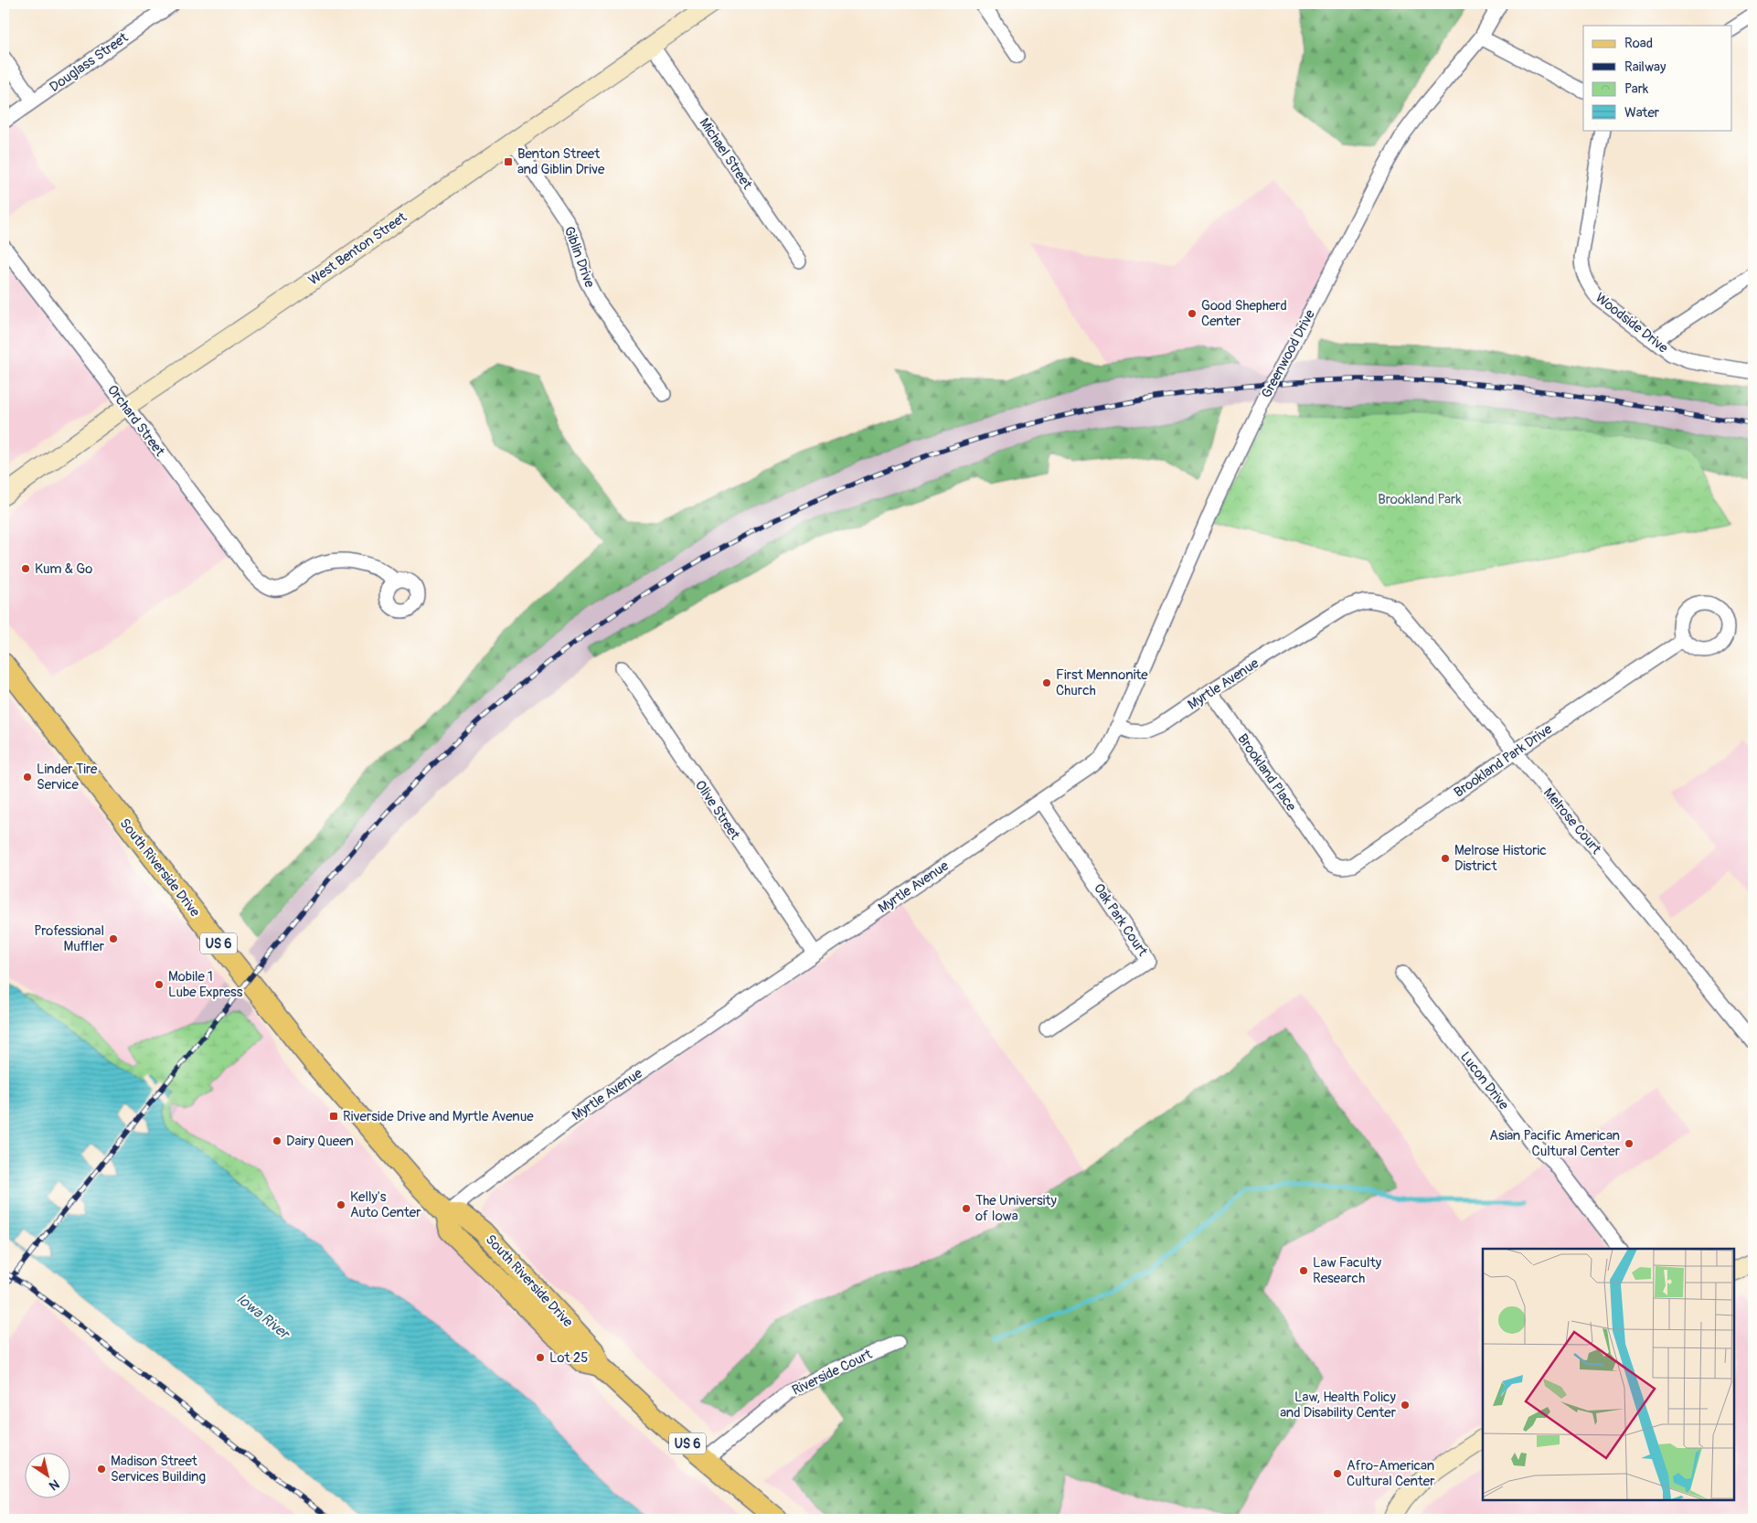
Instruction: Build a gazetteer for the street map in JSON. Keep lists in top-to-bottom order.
{
  "streets": {
    "main road": ["South Riverside Drive", "US 6"],
    "street": [
      "Douglass Street",
      "Michael Street",
      "West Benton Street",
      "Giblin Drive",
      "Woodside Drive",
      "Greenwood Drive",
      "Orchard Street",
      "Myrtle Avenue",
      "Brookland Park Drive",
      "Brookland Place",
      "Olive Street",
      "Melrose Court",
      "Oak Park Court",
      "Lucon Drive",
      "Riverside Court"
    ]
  },
  "crossings": [
    ["Michael Street", "West Benton Street"],
    ["West Benton Street", "Giblin Drive"],
    ["West Benton Street", "Orchard Street"],
    ["Greenwood Drive", "Myrtle Avenue"],
    ["Myrtle Avenue", "Brookland Place"],
    ["Myrtle Avenue", "Olive Street"],
    ["Myrtle Avenue", "Melrose Court"],
    ["Myrtle Avenue", "South Riverside Drive"],
    ["Myrtle Avenue", "Oak Park Court"],
    ["Brookland Park Drive", "Brookland Place"],
    ["Brookland Park Drive", "Melrose Court"],
    ["South Riverside Drive", "Riverside Court"]
  ],
  "water": ["Iowa River"],
  "parks": ["Brookland Park"],
  "places": {
    "transit": ["Benton Street and Giblin Drive", "Riverside Drive and Myrtle Avenue"],
    "other": [
      "Good Shepherd Center",
      "Kum & Go",
      "First Mennonite Church",
      "Linder Tire Service",
      "Melrose Historic District",
      "Professional Muffler",
      "Mobile 1 Lube Express",
      "Dairy Queen",
      "Asian Pacific American Cultural Center",
      "Kelly's Auto Center",
      "The University of Iowa",
      "Law Faculty Research",
      "Lot 25",
      "Law, Health Policy and Disability Center",
      "Madison Street Services Building",
      "Afro-American Cultural Center"
    ]
  },
  "legend": [
    "Road",
    "Railway",
    "Park",
    "Water"
  ],
  "north": "bottom right"
}
